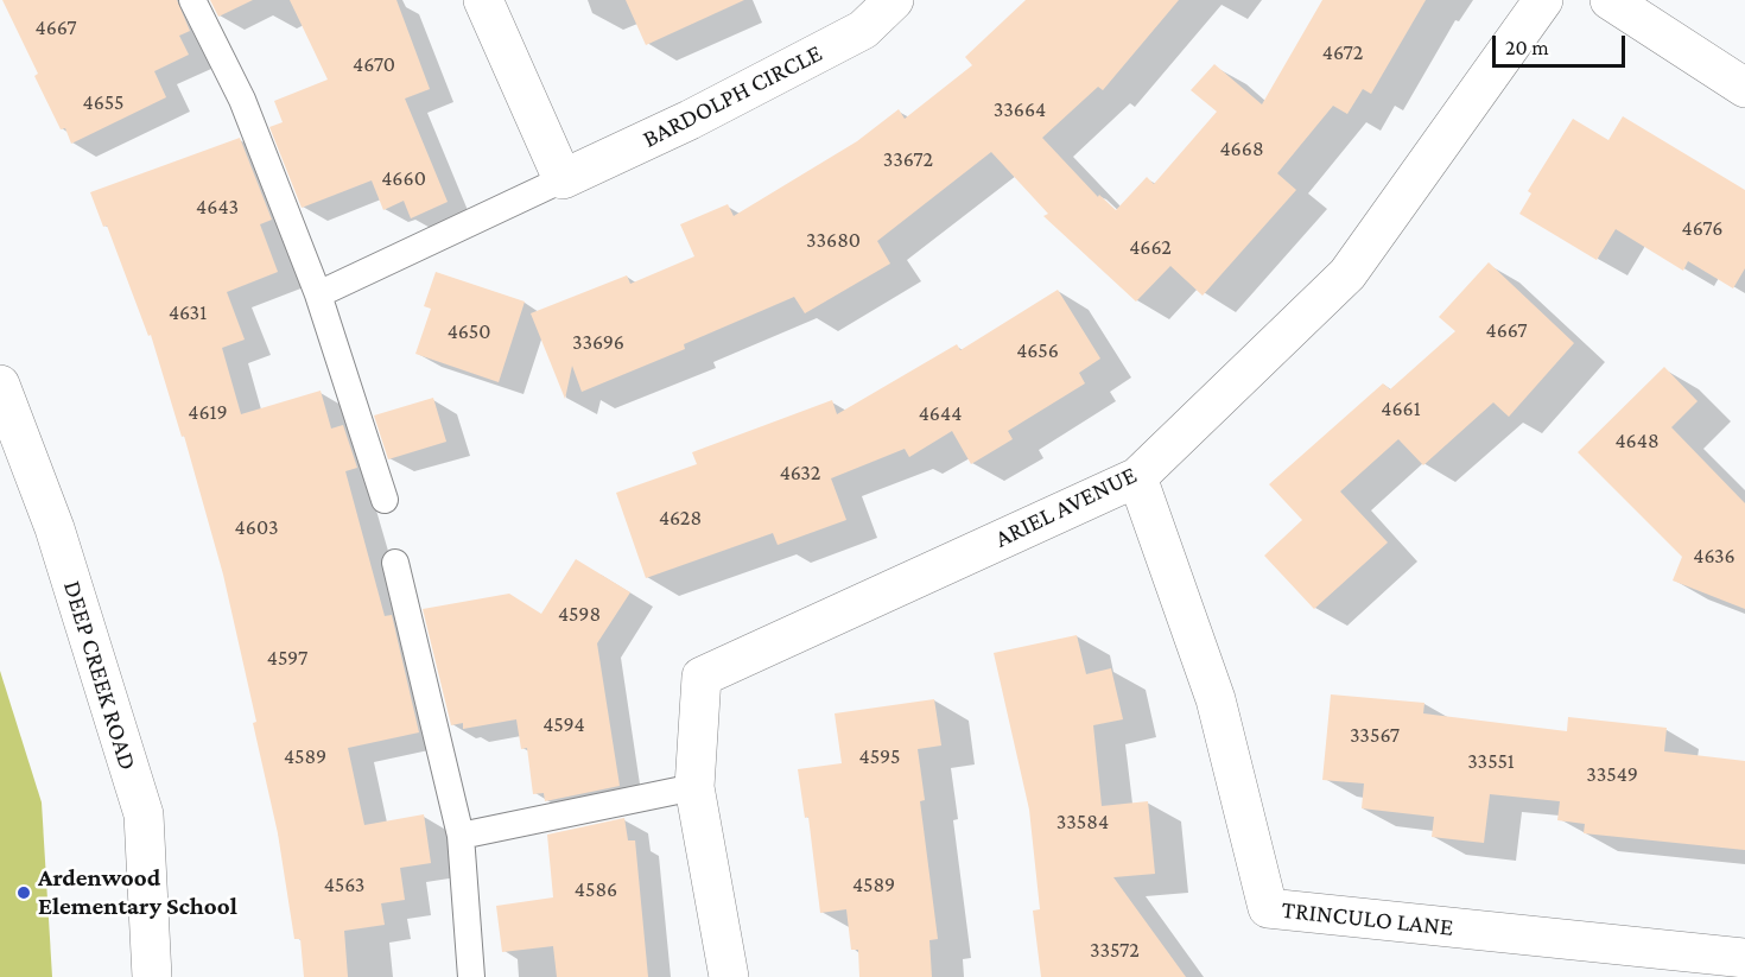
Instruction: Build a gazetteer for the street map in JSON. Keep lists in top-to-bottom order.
{
  "streets": {
    "street": [
      "BARDOLPH CIRCLE",
      "ARIEL AVENUE",
      "DEEP CREEK ROAD",
      "TRINCULO LANE"
    ]
  },
  "crossings": [
    ["ARIEL AVENUE", "TRINCULO LANE"]
  ],
  "places": ["Ardenwood Elementary School"],
  "house_numbers": [
    "4667",
    "4672",
    "4670",
    "4655",
    "33664",
    "4668",
    "33672",
    "4660",
    "4643",
    "4676",
    "33680",
    "4662",
    "4631",
    "4667",
    "4650",
    "33696",
    "4656",
    "4661",
    "4619",
    "4644",
    "4648",
    "4632",
    "4628",
    "4603",
    "4636",
    "4598",
    "4597",
    "4594",
    "33567",
    "4589",
    "4595",
    "33551",
    "33549",
    "33584",
    "4563",
    "4589",
    "4586",
    "33572"
  ],
  "scale_bar": "20 m"
}
